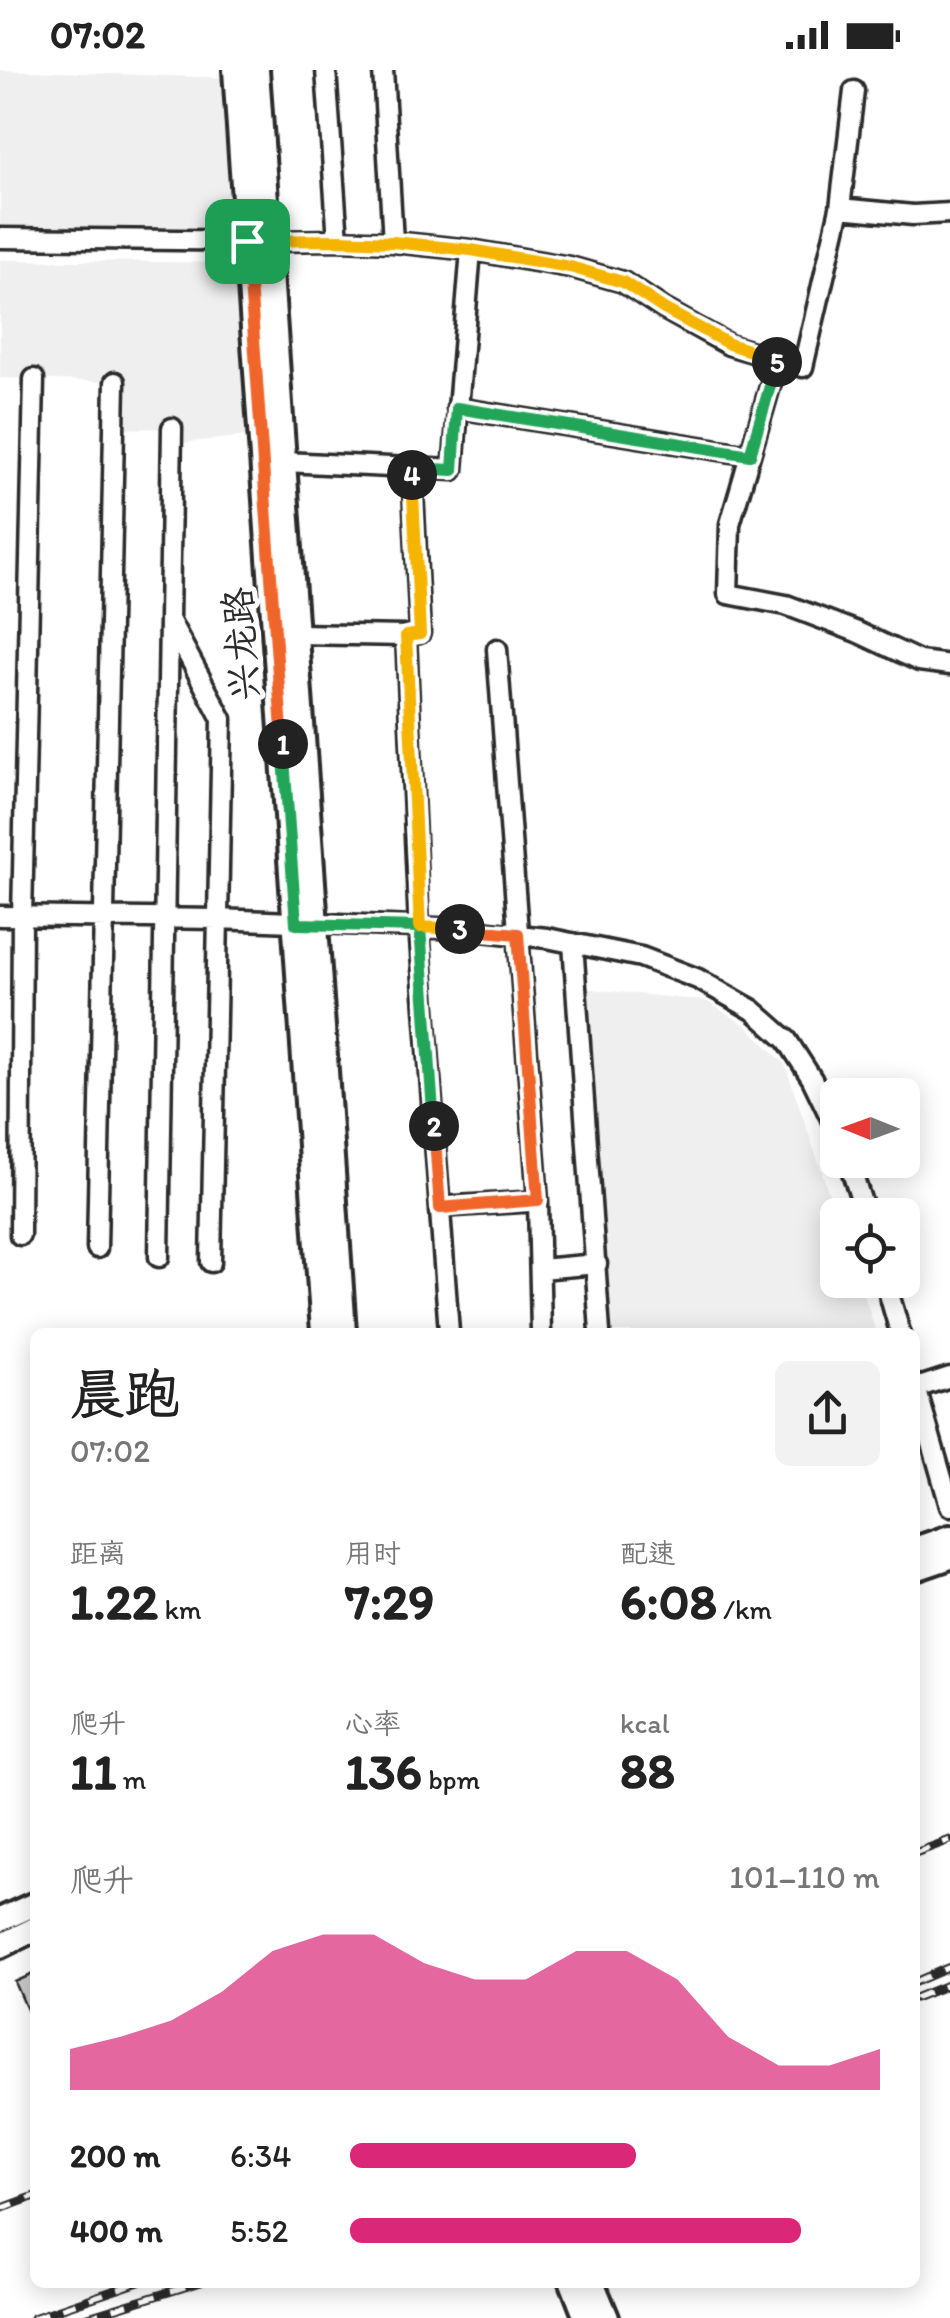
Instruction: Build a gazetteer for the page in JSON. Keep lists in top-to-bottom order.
{
  "streets": {
    "main road": ["兴龙路"]
  },
  "north": "left",
  "page": {
    "status": "07:02",
    "pins": [
      "5",
      "4",
      "1",
      "3",
      "2"
    ],
    "heading": ["晨跑", "07:02"],
    "stats": [
      ["距离", "1.22 km"],
      ["用时", "7:29"],
      ["配速", "6:08 /km"],
      ["爬升", "11 m"],
      ["心率", "136 bpm"],
      ["kcal", "88"]
    ],
    "chart": ["爬升", "101–110 m"],
    "list": [
      {
        "name": "200 m",
        "note": "6:34"
      },
      {
        "name": "400 m",
        "note": "5:52"
      }
    ]
  }
}
